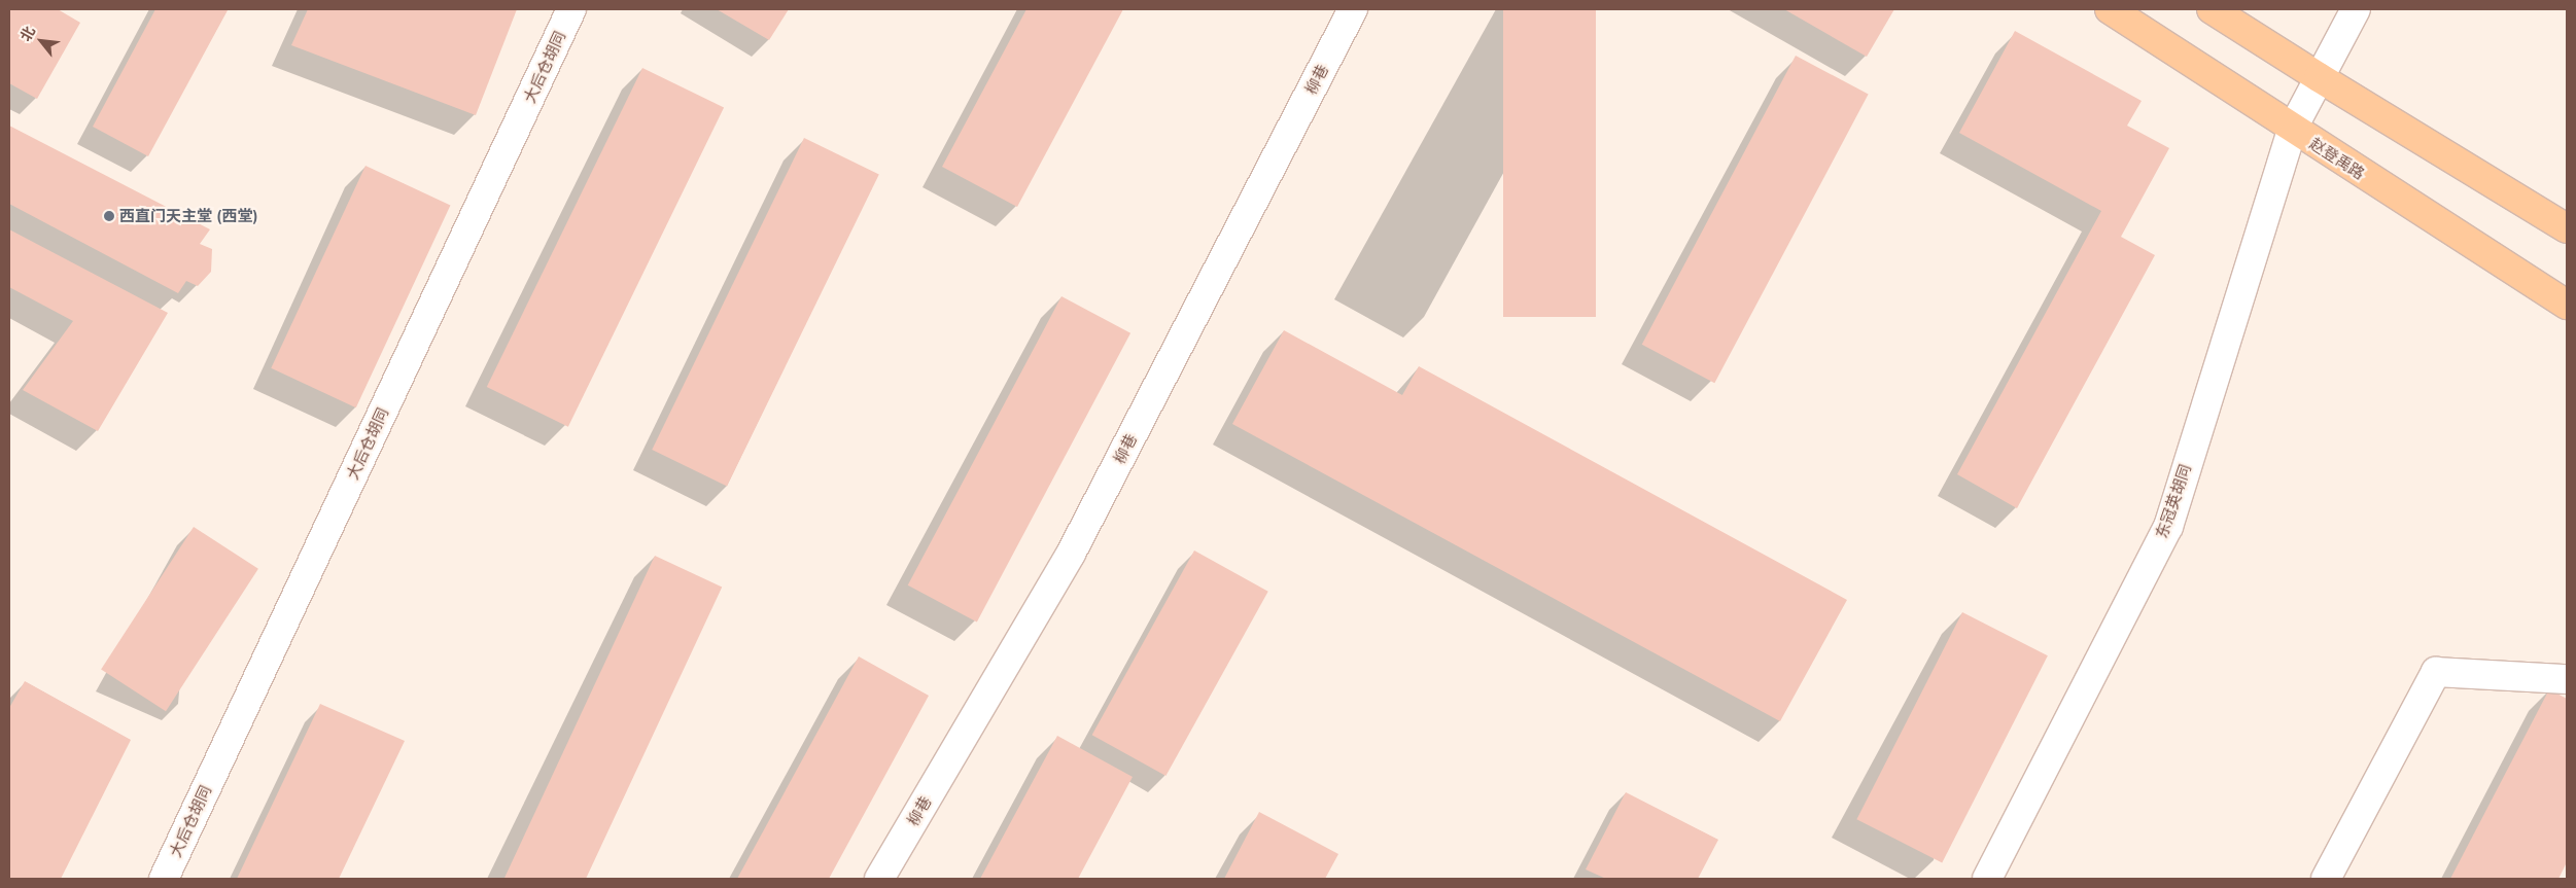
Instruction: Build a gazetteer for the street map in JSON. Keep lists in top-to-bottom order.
{
  "streets": {
    "main road": ["赵登禹路"],
    "street": ["大后仓胡同", "柳巷", "东冠英胡同"]
  },
  "crossings": [
    ["赵登禹路", "东冠英胡同"]
  ],
  "places": ["西直门天主堂 (西堂)"],
  "north": "top left"
}
